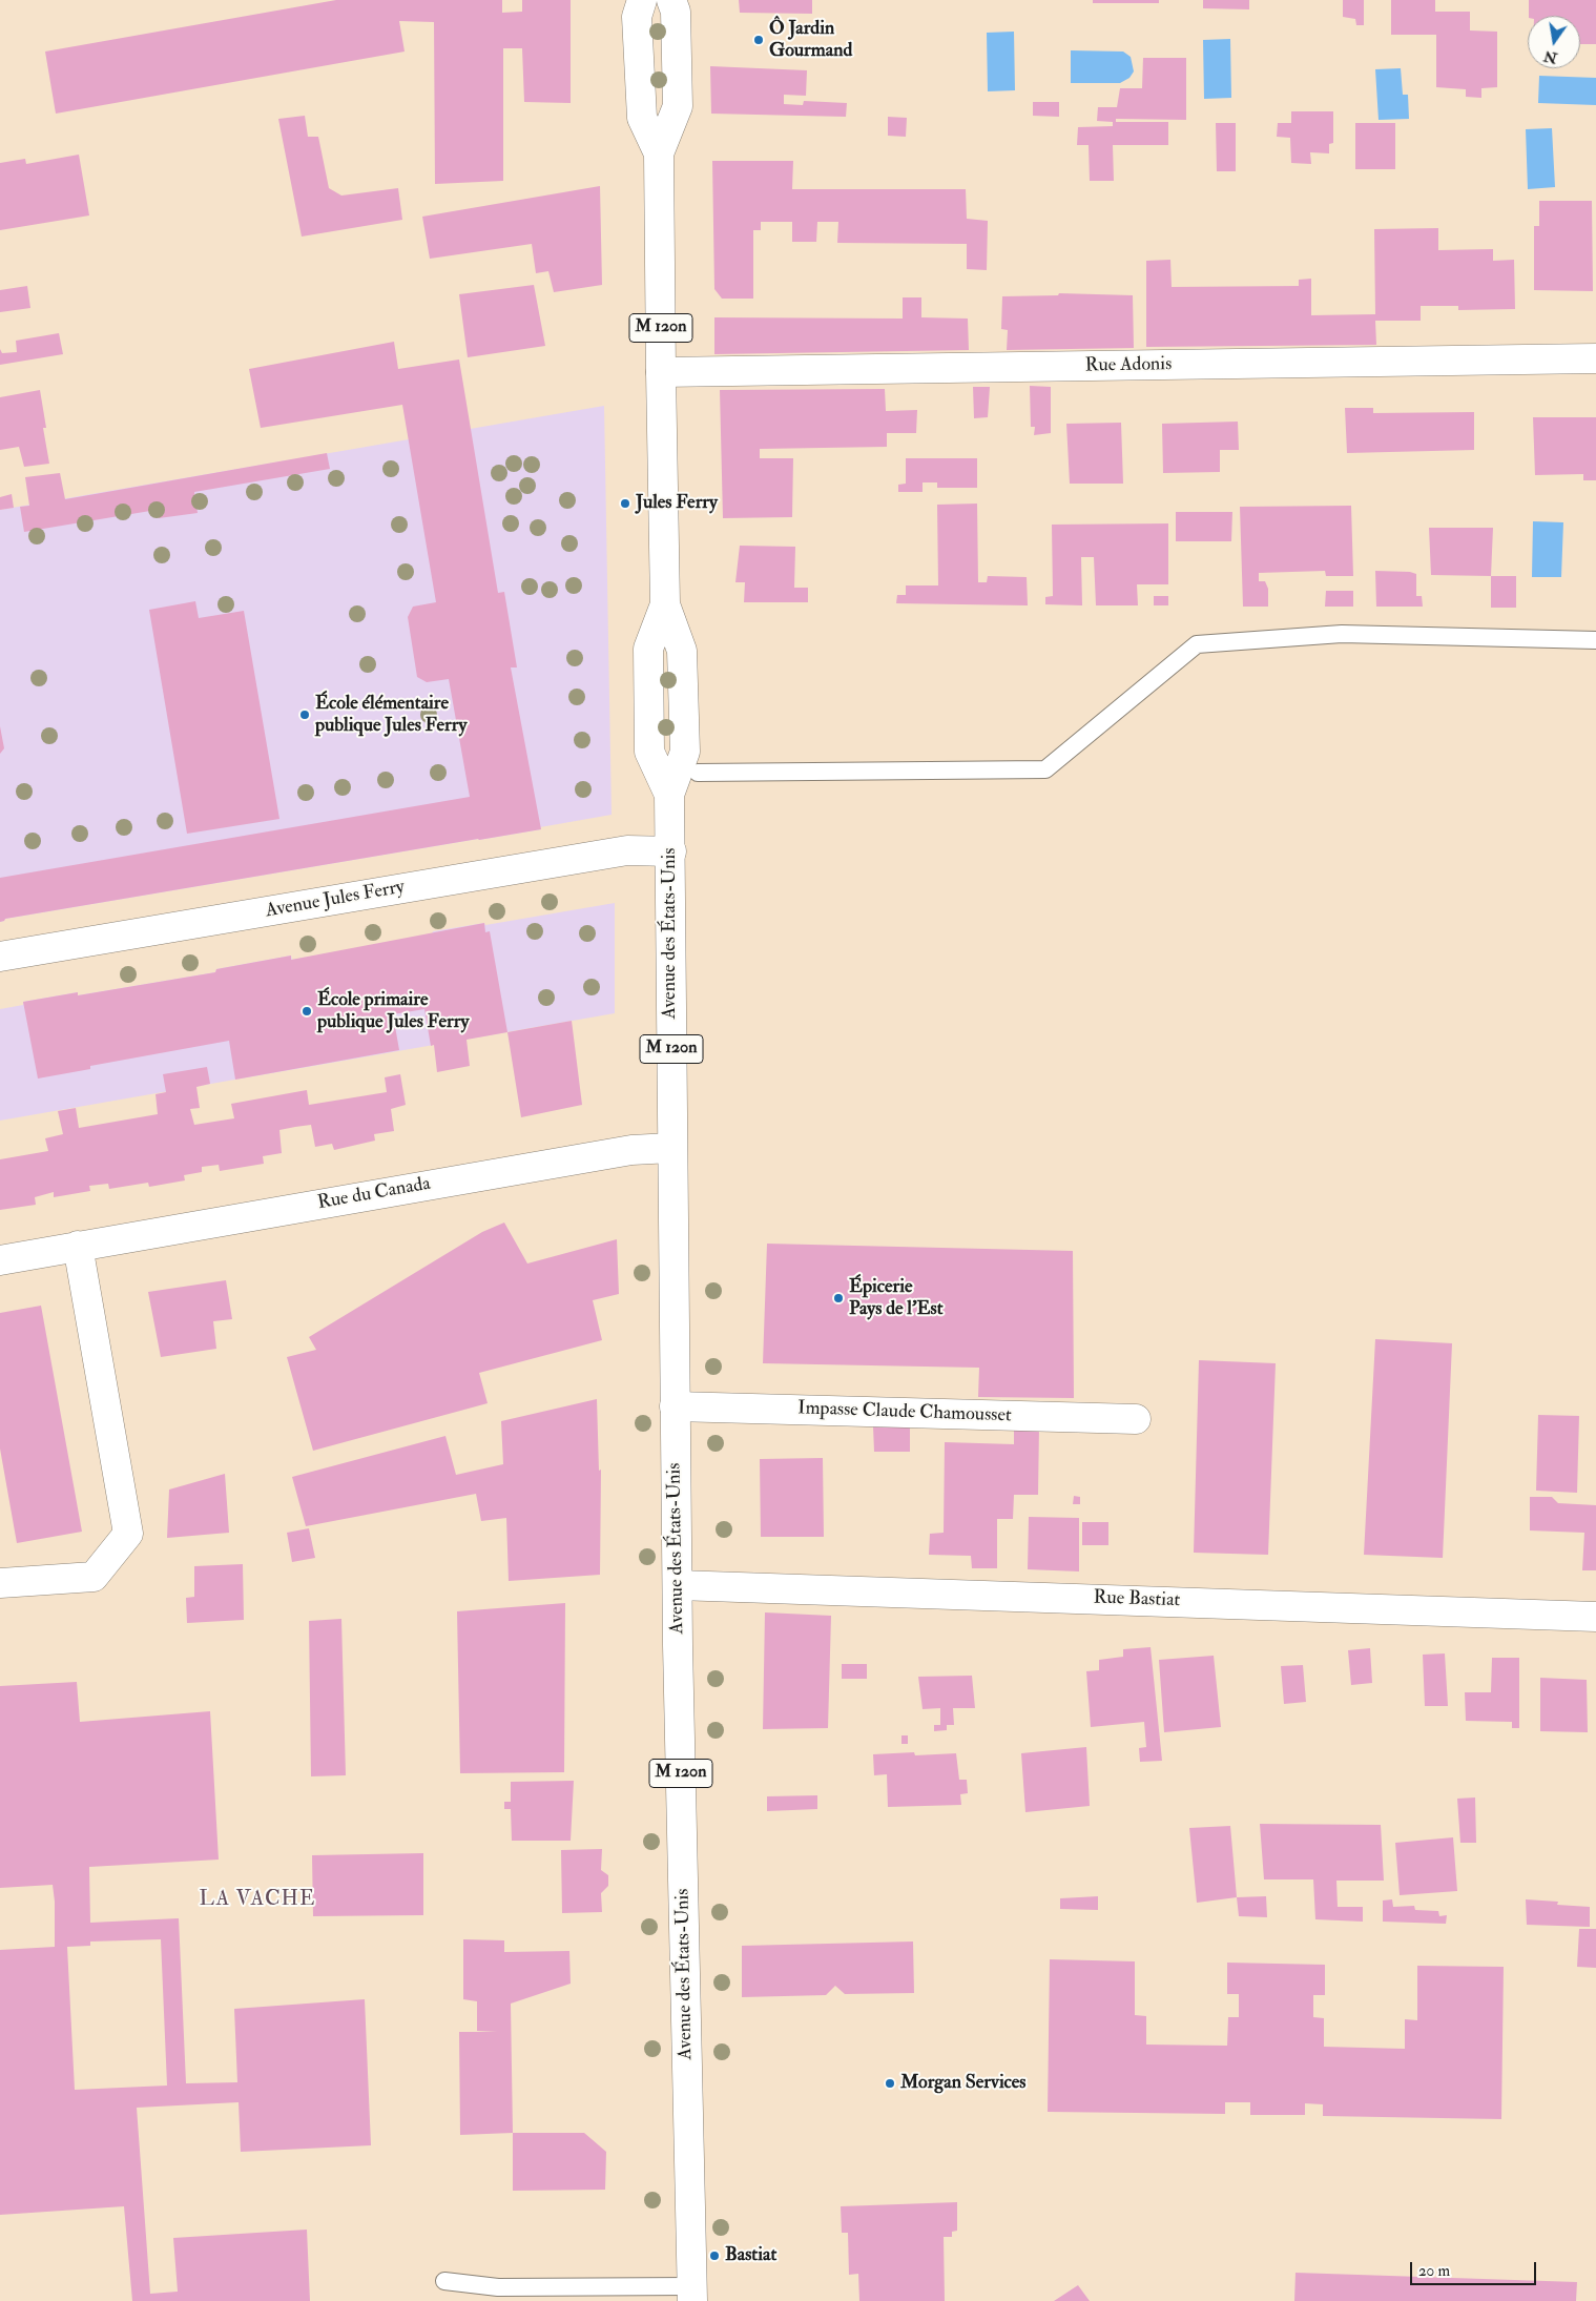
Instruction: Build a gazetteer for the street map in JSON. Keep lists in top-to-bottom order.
{
  "streets": {
    "street": [
      "M 120n",
      "Rue Adonis",
      "Avenue Jules Ferry",
      "Avenue des États-Unis",
      "Rue du Canada",
      "Impasse Claude Chamousset",
      "Rue Bastiat"
    ]
  },
  "crossings": [
    ["Rue Adonis", "Avenue des États-Unis"],
    ["Avenue Jules Ferry", "Avenue des États-Unis"],
    ["Avenue des États-Unis", "Rue du Canada"],
    ["Avenue des États-Unis", "Impasse Claude Chamousset"],
    ["Avenue des États-Unis", "Rue Bastiat"]
  ],
  "districts": ["LA VACHE"],
  "places": [
    "Ô Jardin Gourmand",
    "Jules Ferry",
    "École élémentaire publique Jules Ferry",
    "École primaire publique Jules Ferry",
    "Épicerie Pays de l'Est",
    "Morgan Services",
    "Bastiat"
  ],
  "scale_bar": "20 m",
  "north": "bottom"
}
